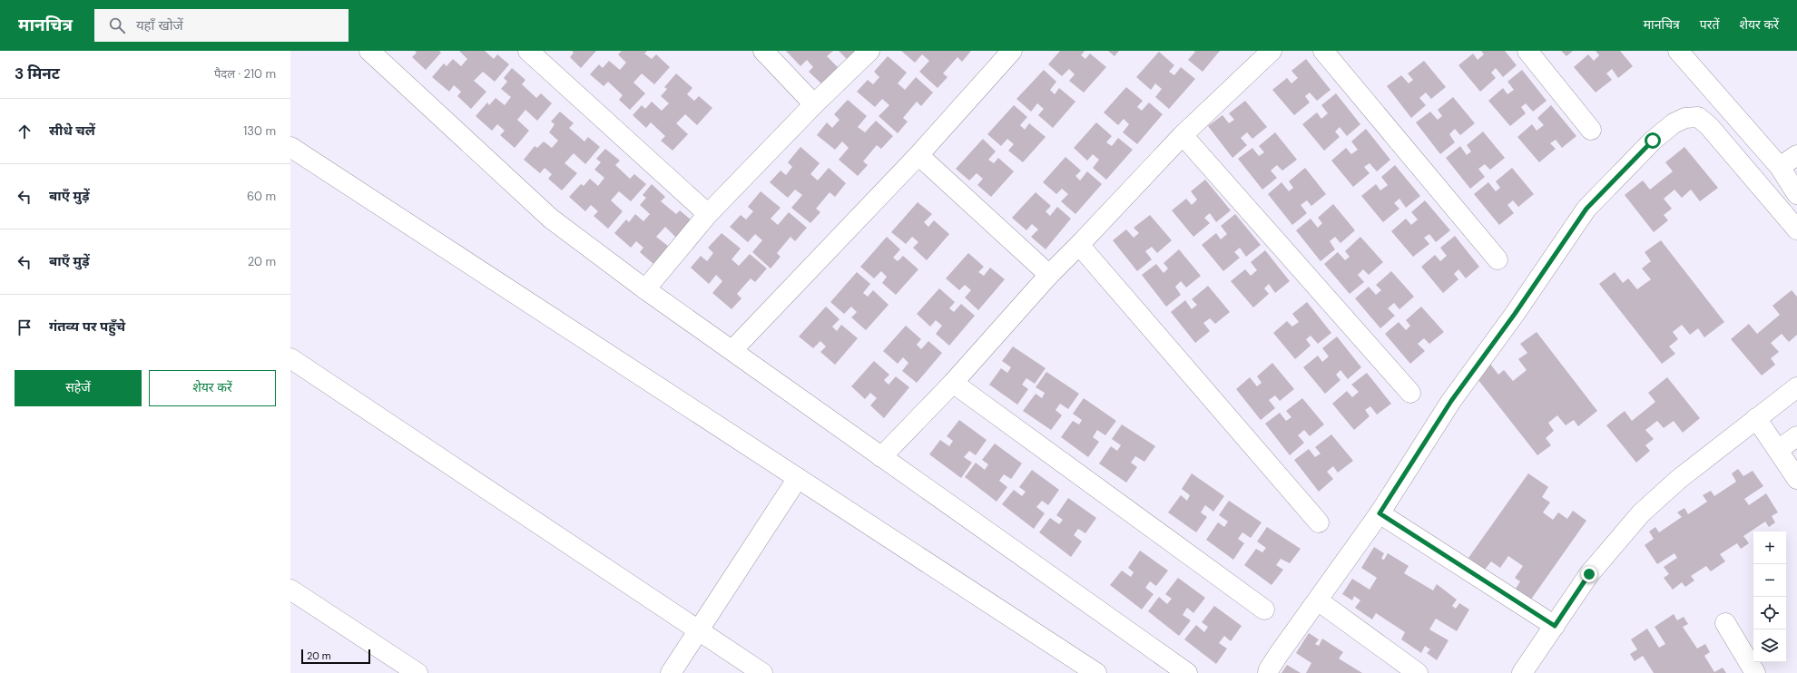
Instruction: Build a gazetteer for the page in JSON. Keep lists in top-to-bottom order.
{
  "scale_bar": "20 m",
  "page": {
    "header": "मानचित्र",
    "search": "यहाँ खोजें",
    "nav": ["मानचित्र", "परतें", "शेयर करें"],
    "heading": ["3 मिनट", "पैदल · 210 m"],
    "list": [
      ["सीधे चलें", "130 m"],
      ["बाएँ मुड़ें", "60 m"],
      ["बाएँ मुड़ें", "20 m"],
      "गंतव्य पर पहुँचे"
    ],
    "buttons": ["सहेजें", "शेयर करें"],
    "map_buttons": ["+", "−"],
    "scale": "20 m"
  }
}
